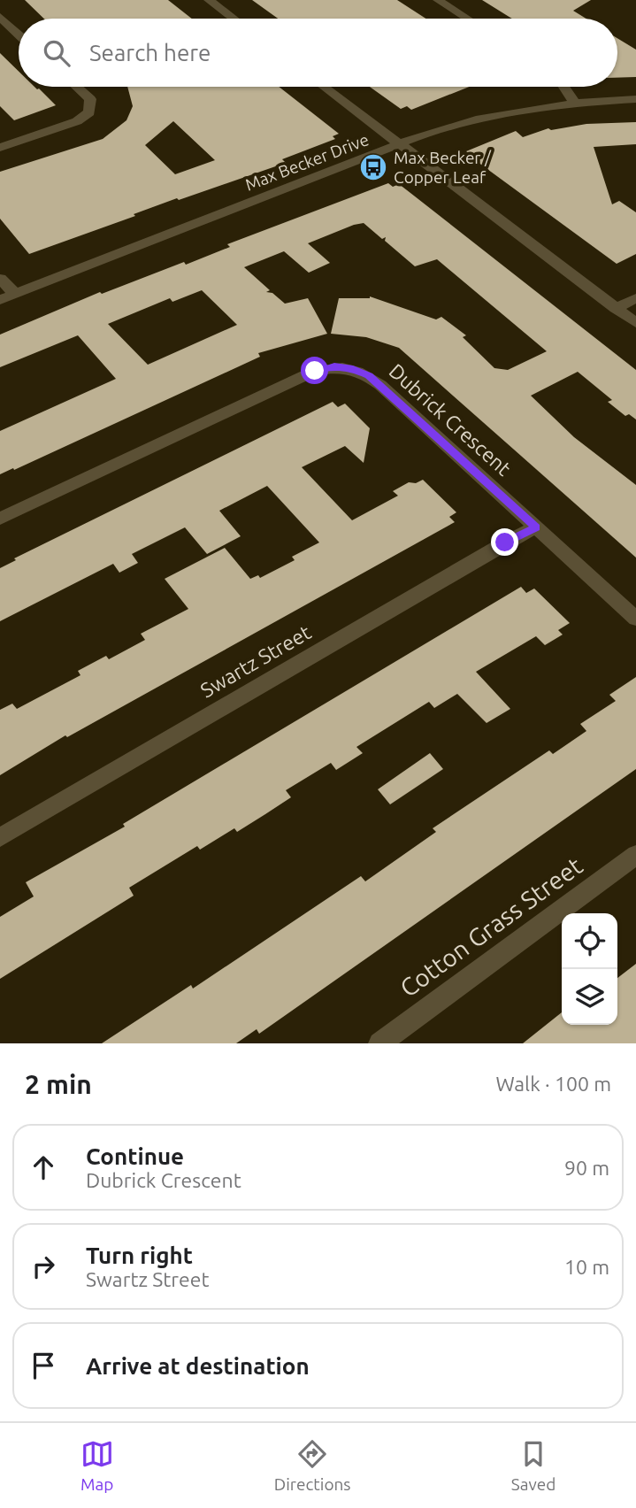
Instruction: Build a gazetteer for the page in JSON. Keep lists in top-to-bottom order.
{
  "streets": {
    "street": [
      "Max Becker Drive",
      "Dubrick Crescent",
      "Swartz Street",
      "Cotton Grass Street"
    ]
  },
  "crossings": [
    ["Dubrick Crescent", "Swartz Street"]
  ],
  "places": {
    "bus stop": ["Max Becker / Copper Leaf"]
  },
  "page": {
    "search": "Search here",
    "heading": ["2 min", "Walk · 100 m"],
    "list": [
      ["Continue", "Dubrick Crescent", "90 m"],
      ["Turn right", "Swartz Street", "10 m"],
      "Arrive at destination"
    ],
    "nav": ["Map", "Directions", "Saved"]
  }
}
